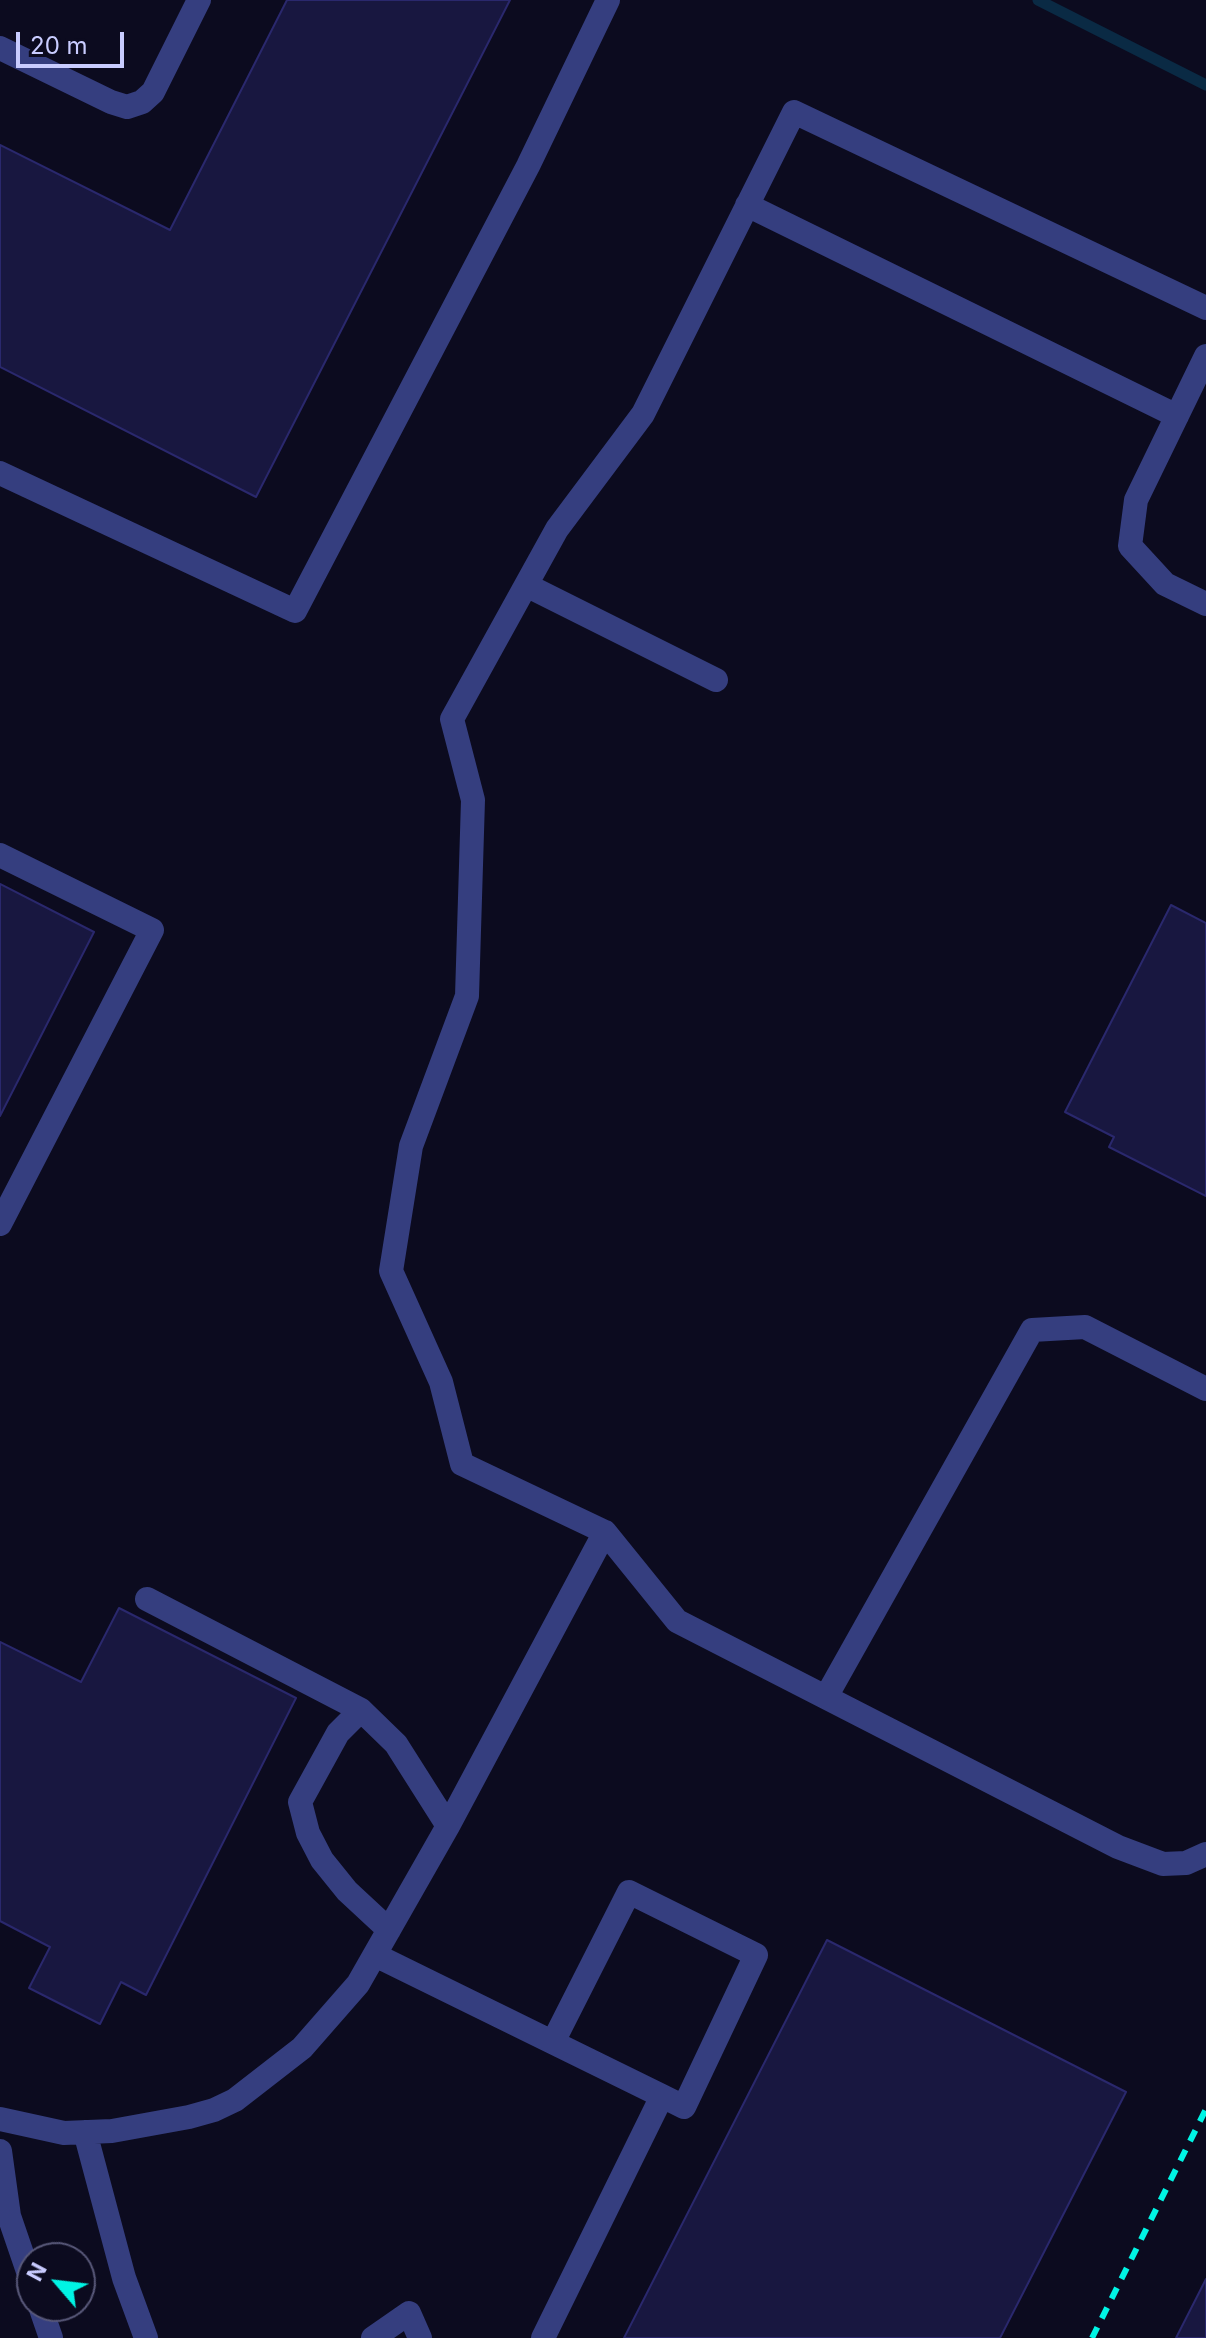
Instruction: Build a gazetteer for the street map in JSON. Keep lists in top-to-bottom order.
{
  "scale_bar": "20 m",
  "north": "top left"
}
